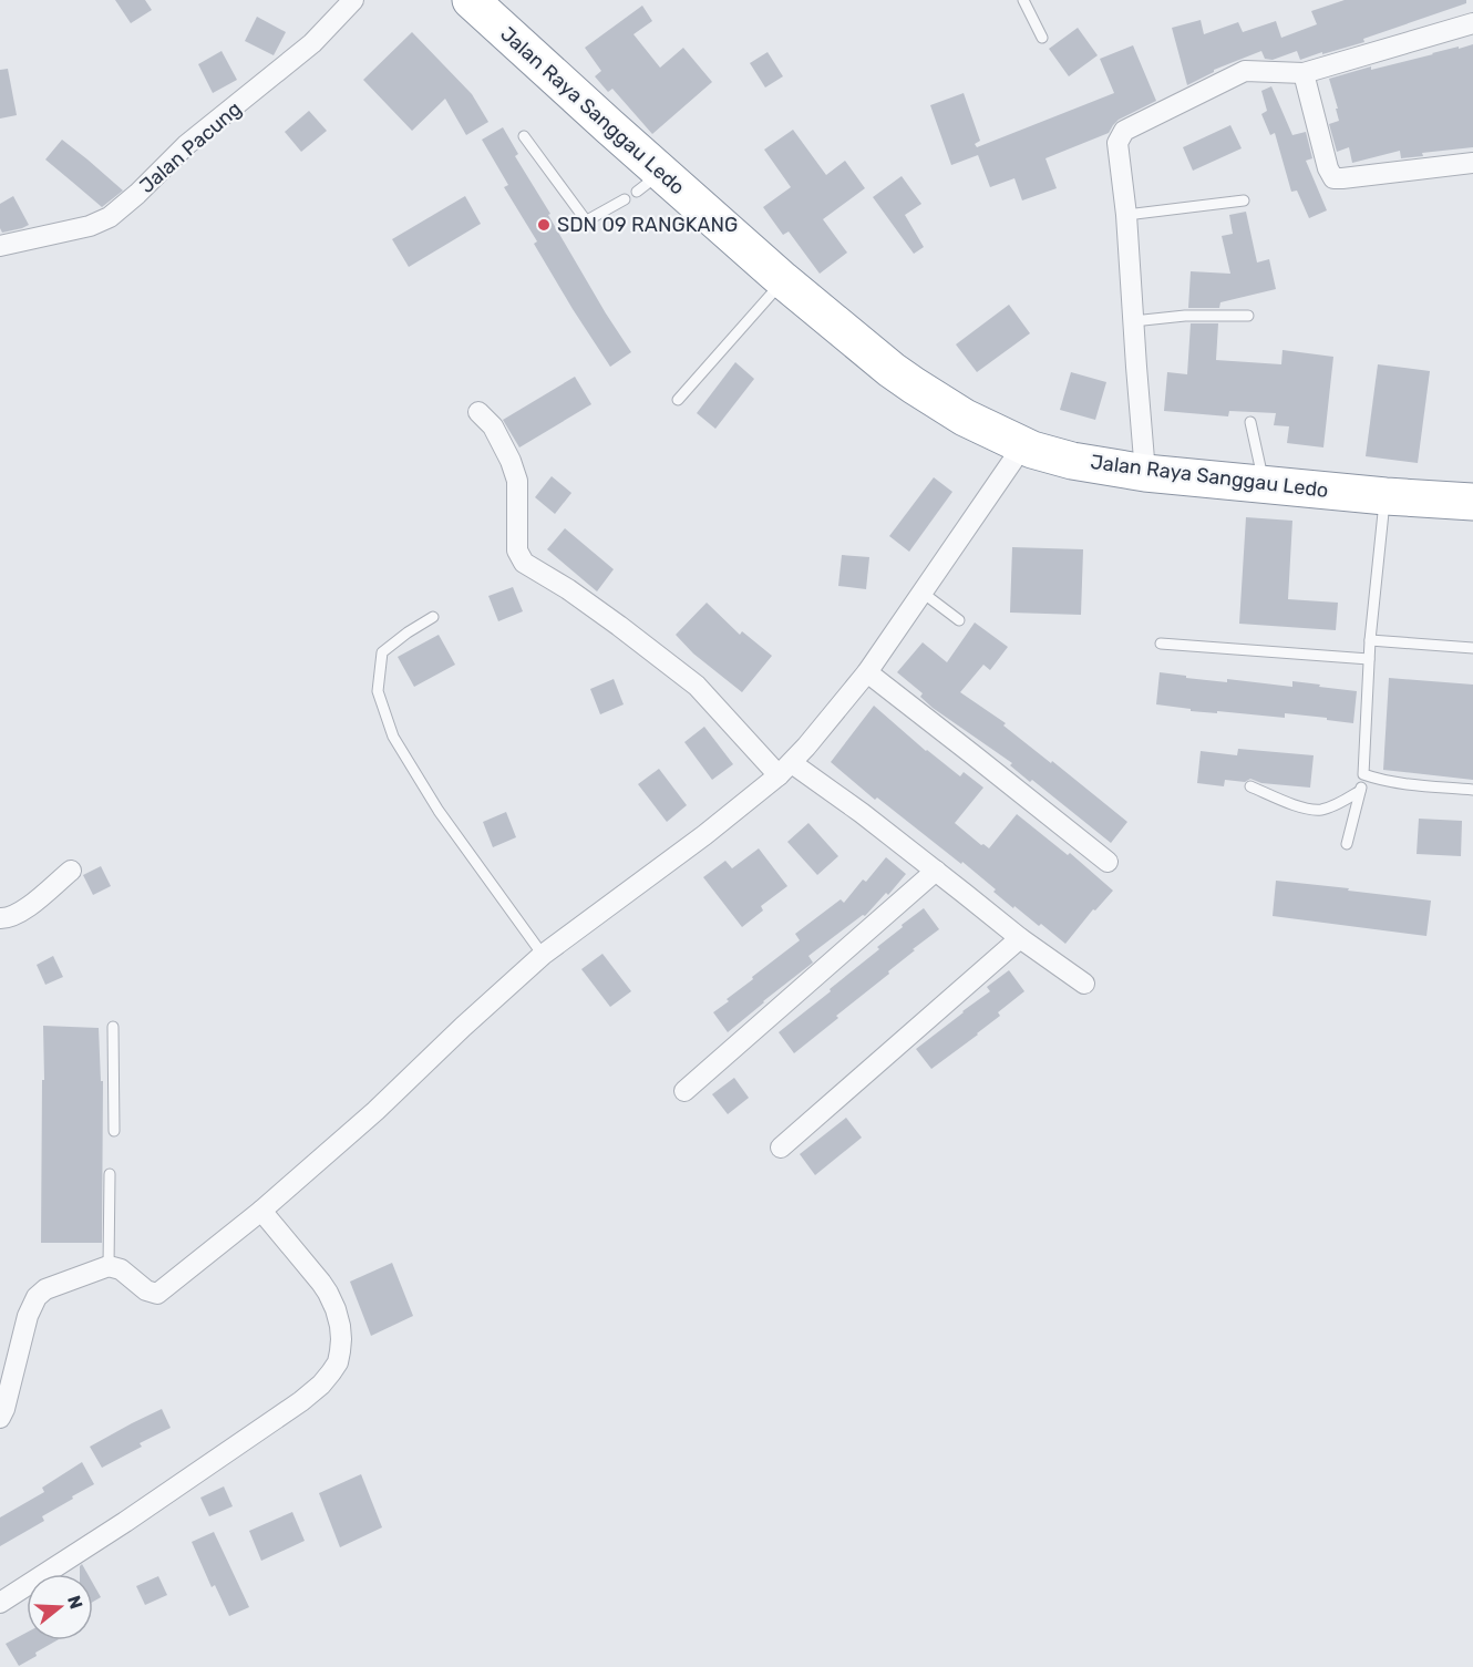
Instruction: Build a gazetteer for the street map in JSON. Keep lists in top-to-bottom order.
{
  "streets": {
    "highway": ["Jalan Raya Sanggau Ledo"],
    "street": ["Jalan Pacung"]
  },
  "places": ["SDN 09 RANGKANG"],
  "north": "right"
}
